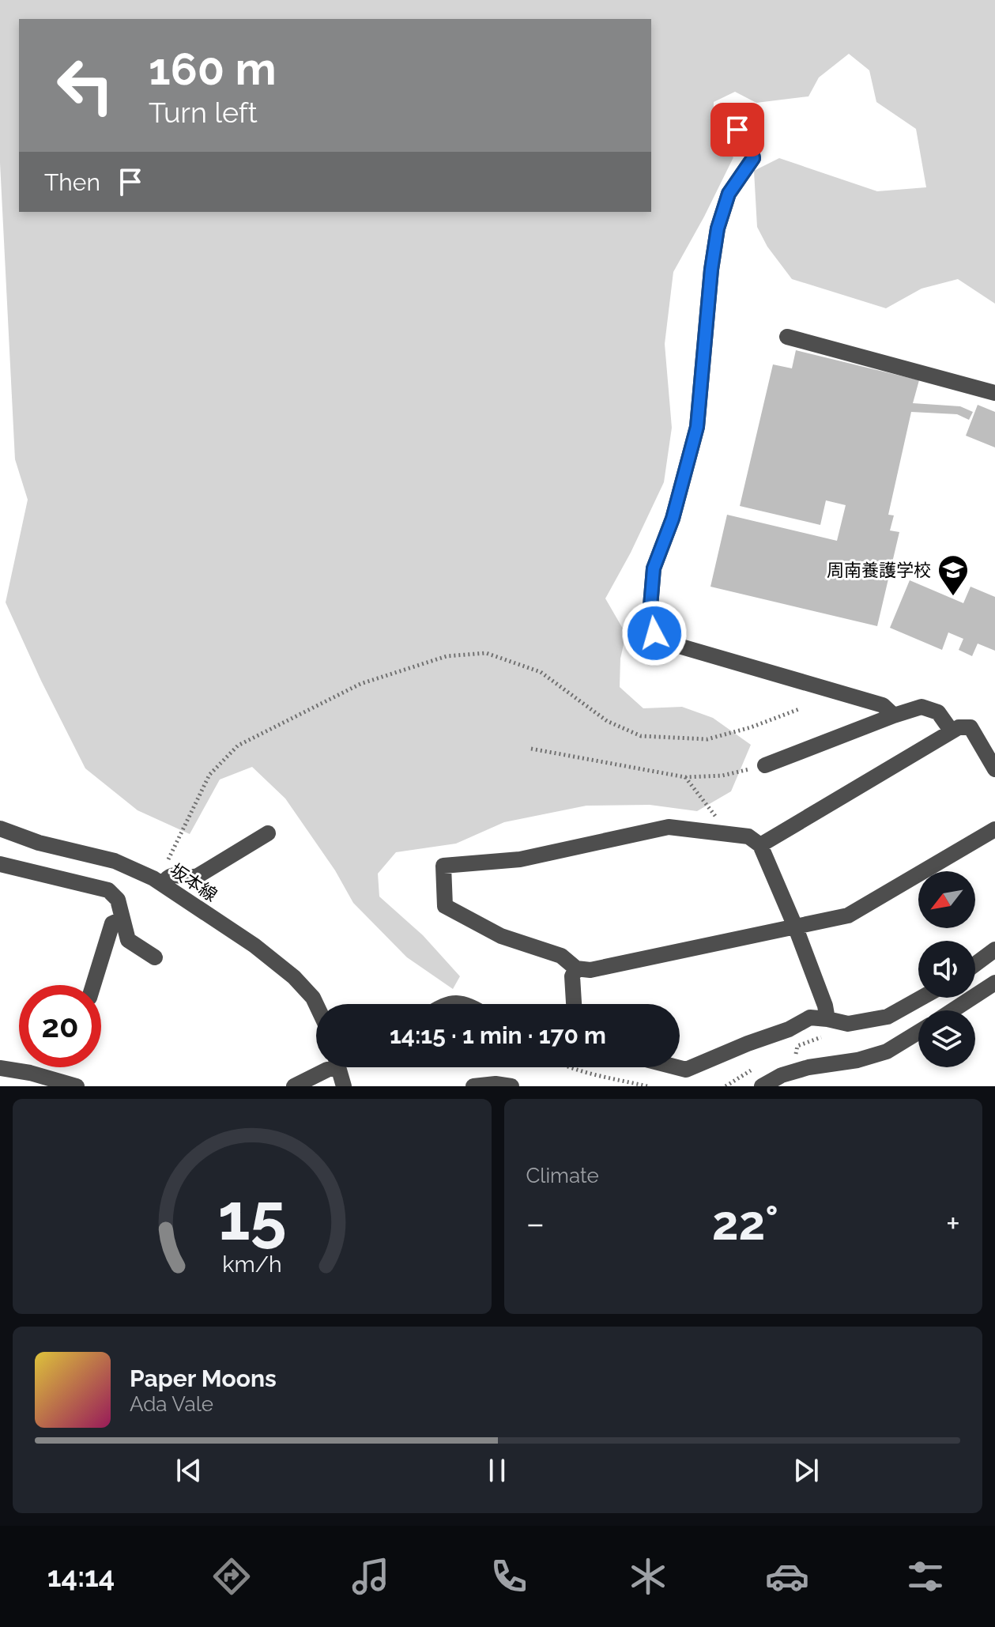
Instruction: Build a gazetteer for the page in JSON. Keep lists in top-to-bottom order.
{
  "streets": {
    "street": ["坂本線"]
  },
  "places": {
    "school or university": ["周南養護学校"]
  },
  "north": "bottom left",
  "page": {
    "turn": ["160 m", "Turn left"],
    "then": "Then",
    "limit": "20",
    "trip": "14:15 · 1 min · 170 m",
    "tile": "Climate",
    "heat": ["−", "22°", "+"],
    "song": ["Paper Moons", "Ada Vale"],
    "tabs": "14:14",
    "gauge": ["15", "km/h"]
  }
}
